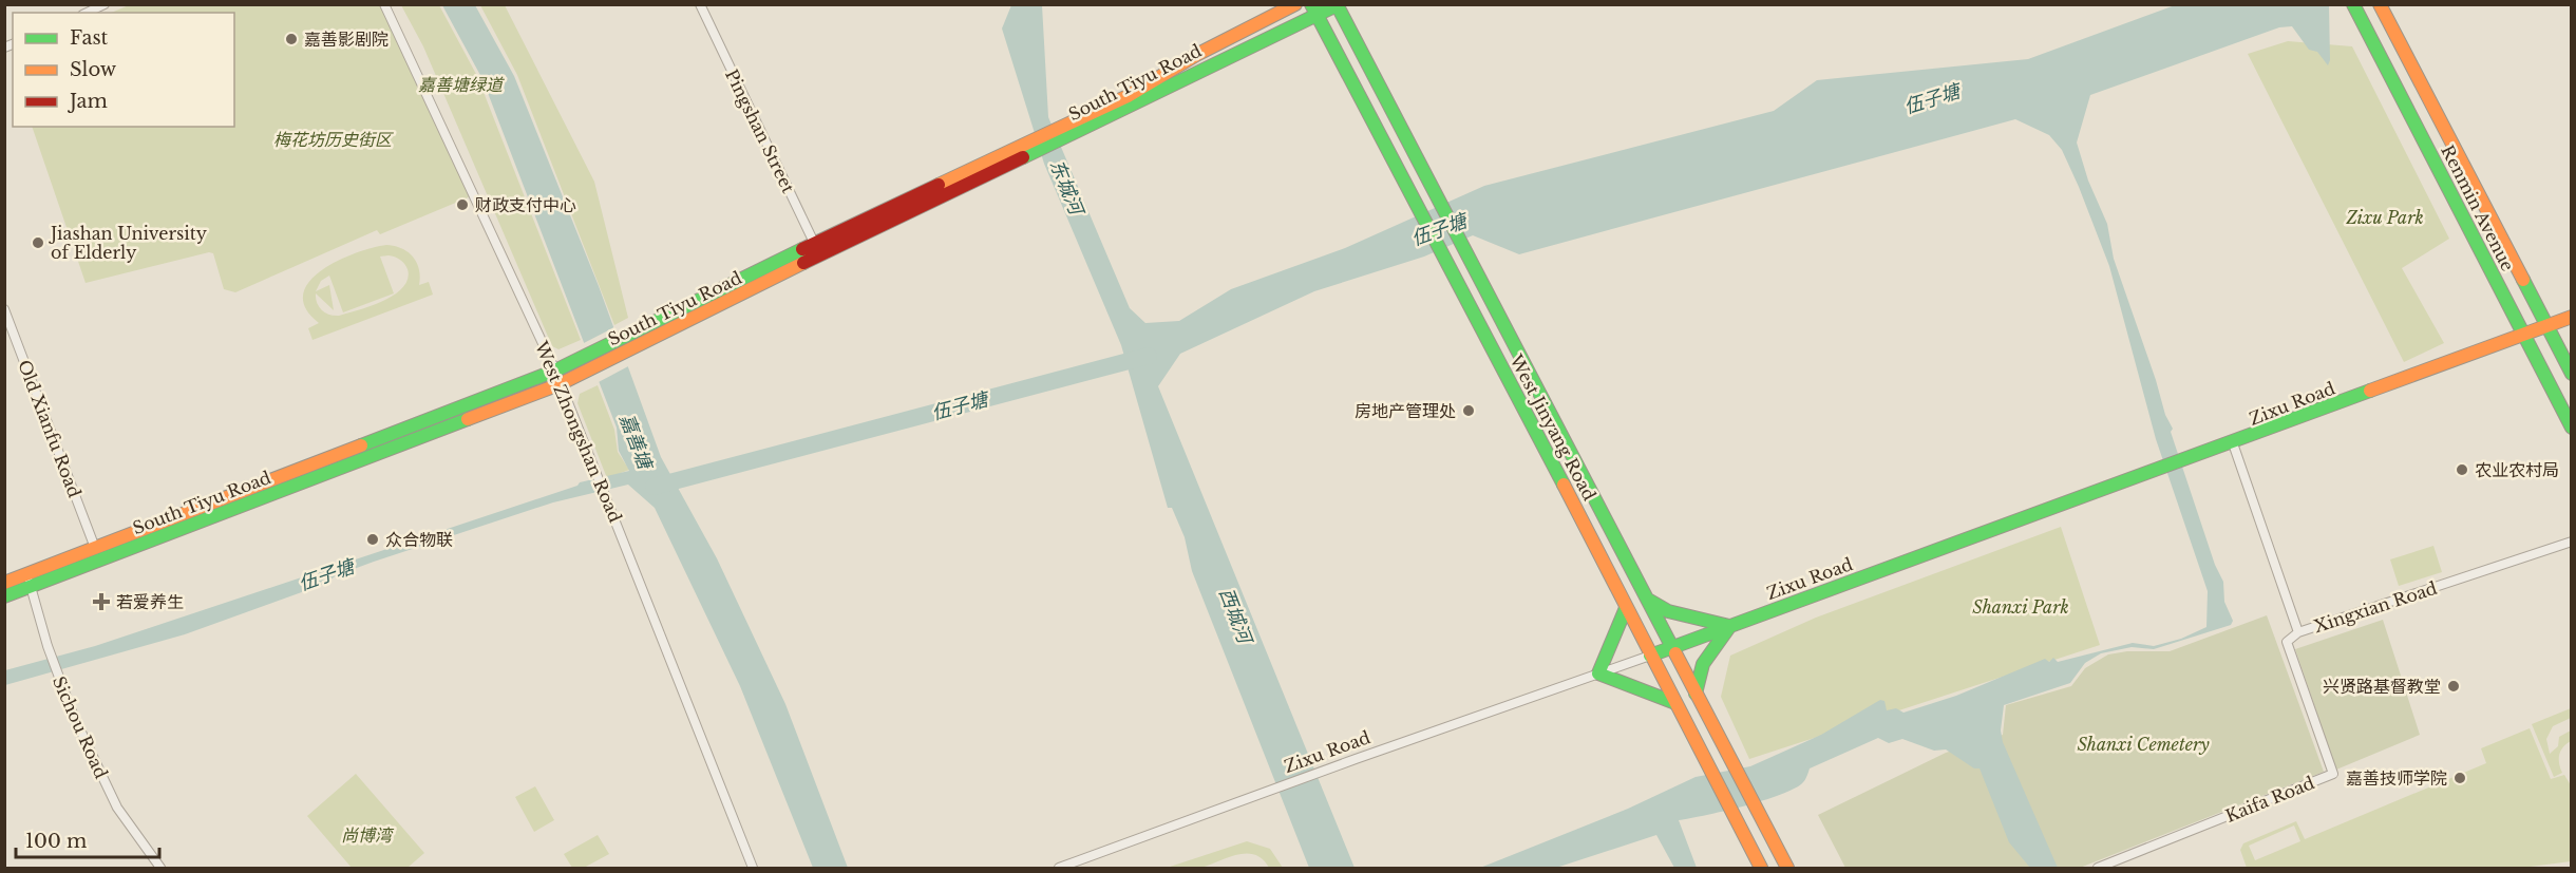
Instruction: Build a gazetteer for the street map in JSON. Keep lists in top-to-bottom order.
{
  "streets": {
    "main road": [
      "South Tiyu Road",
      "Renmin Avenue",
      "Zixu Road",
      "West Jinyang Road"
    ],
    "street": [
      "Pingshan Street",
      "Old Xianfu Road",
      "West Zhongshan Road",
      "Xingxian Road",
      "Sichou Road",
      "Kaifa Road"
    ]
  },
  "crossings": [
    ["South Tiyu Road", "Pingshan Street"],
    ["South Tiyu Road", "West Jinyang Road"],
    ["South Tiyu Road", "Old Xianfu Road"],
    ["South Tiyu Road", "West Zhongshan Road"],
    ["South Tiyu Road", "Sichou Road"],
    ["Renmin Avenue", "Zixu Road"],
    ["Zixu Road", "West Jinyang Road"],
    ["Zixu Road", "Xingxian Road"],
    ["Xingxian Road", "Kaifa Road"]
  ],
  "water": [
    "伍子塘",
    "东城河",
    "嘉善塘",
    "西城河"
  ],
  "parks": [
    "嘉善塘绿道",
    "梅花坊历史街区",
    "Zixu Park",
    "Shanxi Park",
    "Shanxi Cemetery",
    "尚博湾"
  ],
  "places": {
    "other": [
      "嘉善影剧院",
      "财政支付中心",
      "Jiashan University of Elderly",
      "房地产管理处",
      "农业农村局",
      "众合物联",
      "兴贤路基督教堂",
      "嘉善技师学院"
    ],
    "health": ["若爱养生"]
  },
  "legend": ["Fast", "Slow", "Jam"],
  "scale_bar": "100 m"
}
